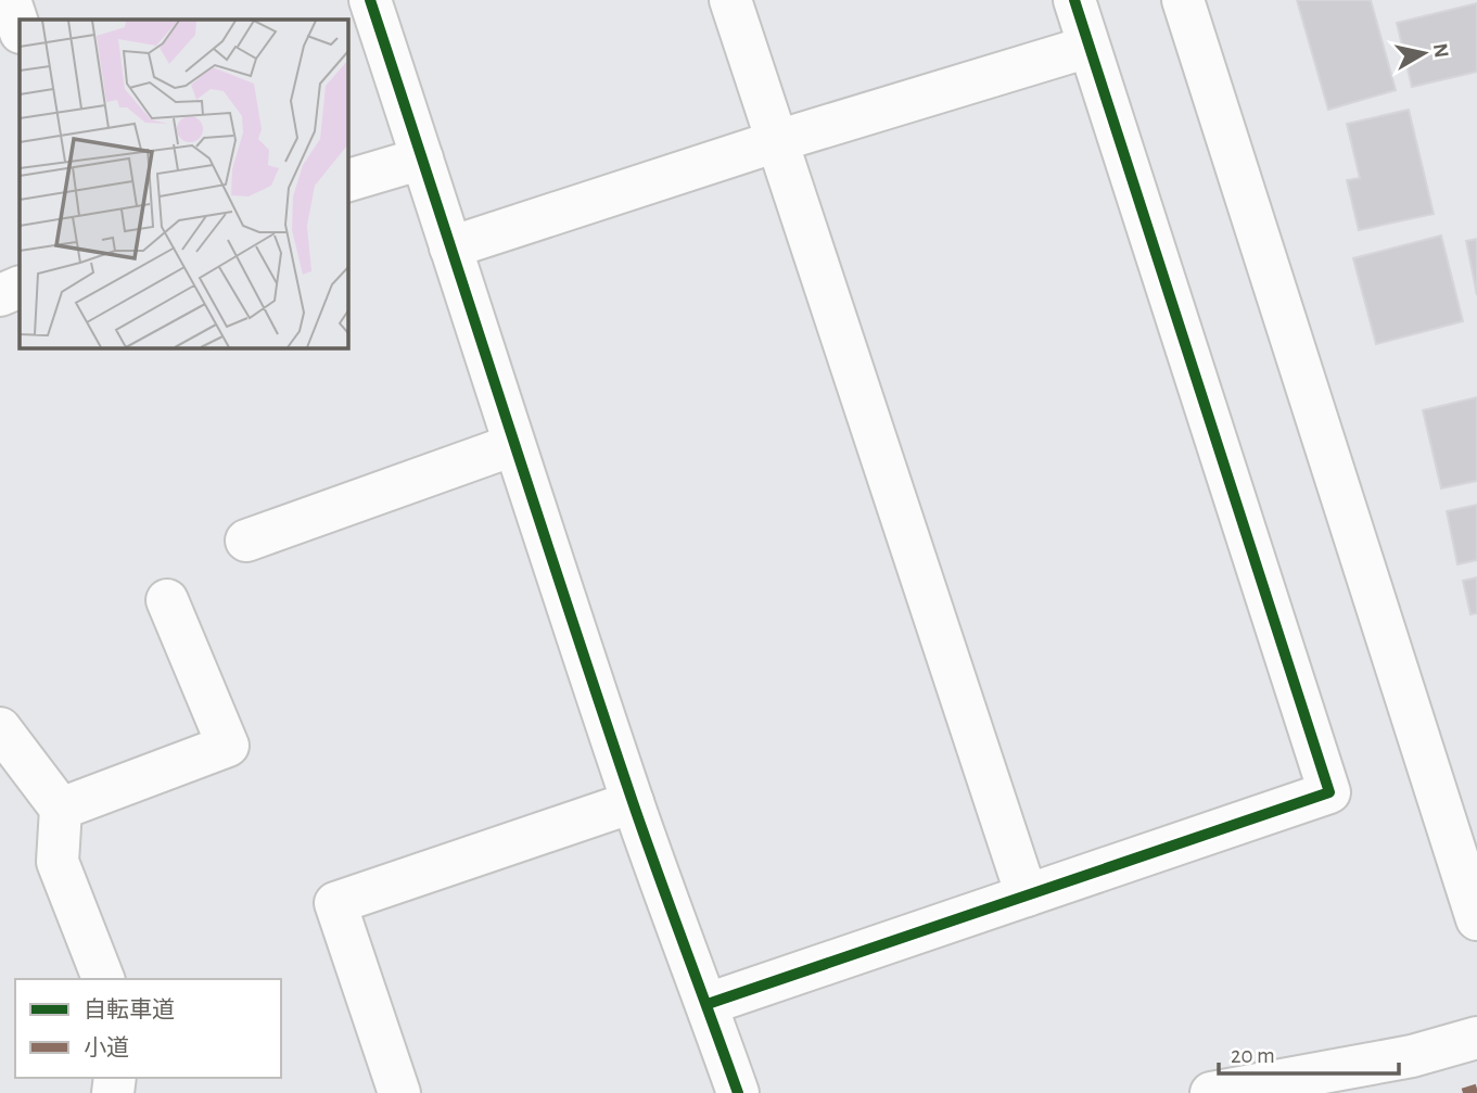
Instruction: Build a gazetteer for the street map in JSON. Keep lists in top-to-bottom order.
{
  "legend": ["自転車道", "小道"],
  "scale_bar": "20 m",
  "north": "right"
}
